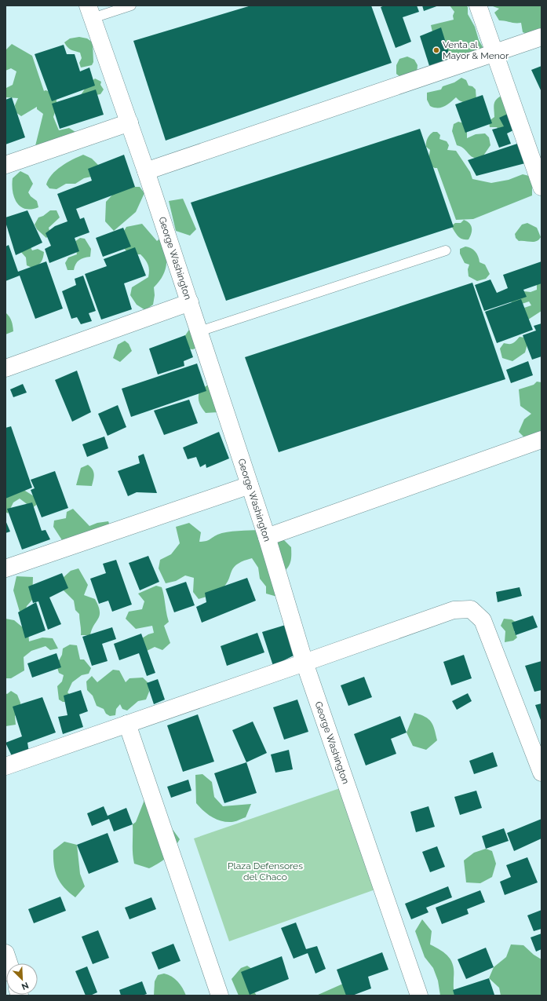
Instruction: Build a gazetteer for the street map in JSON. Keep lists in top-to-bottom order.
{
  "streets": {
    "street": ["George Washington"]
  },
  "parks": ["Plaza Defensores del Chaco"],
  "places": ["Venta al Mayor & Menor"],
  "north": "bottom right"
}
